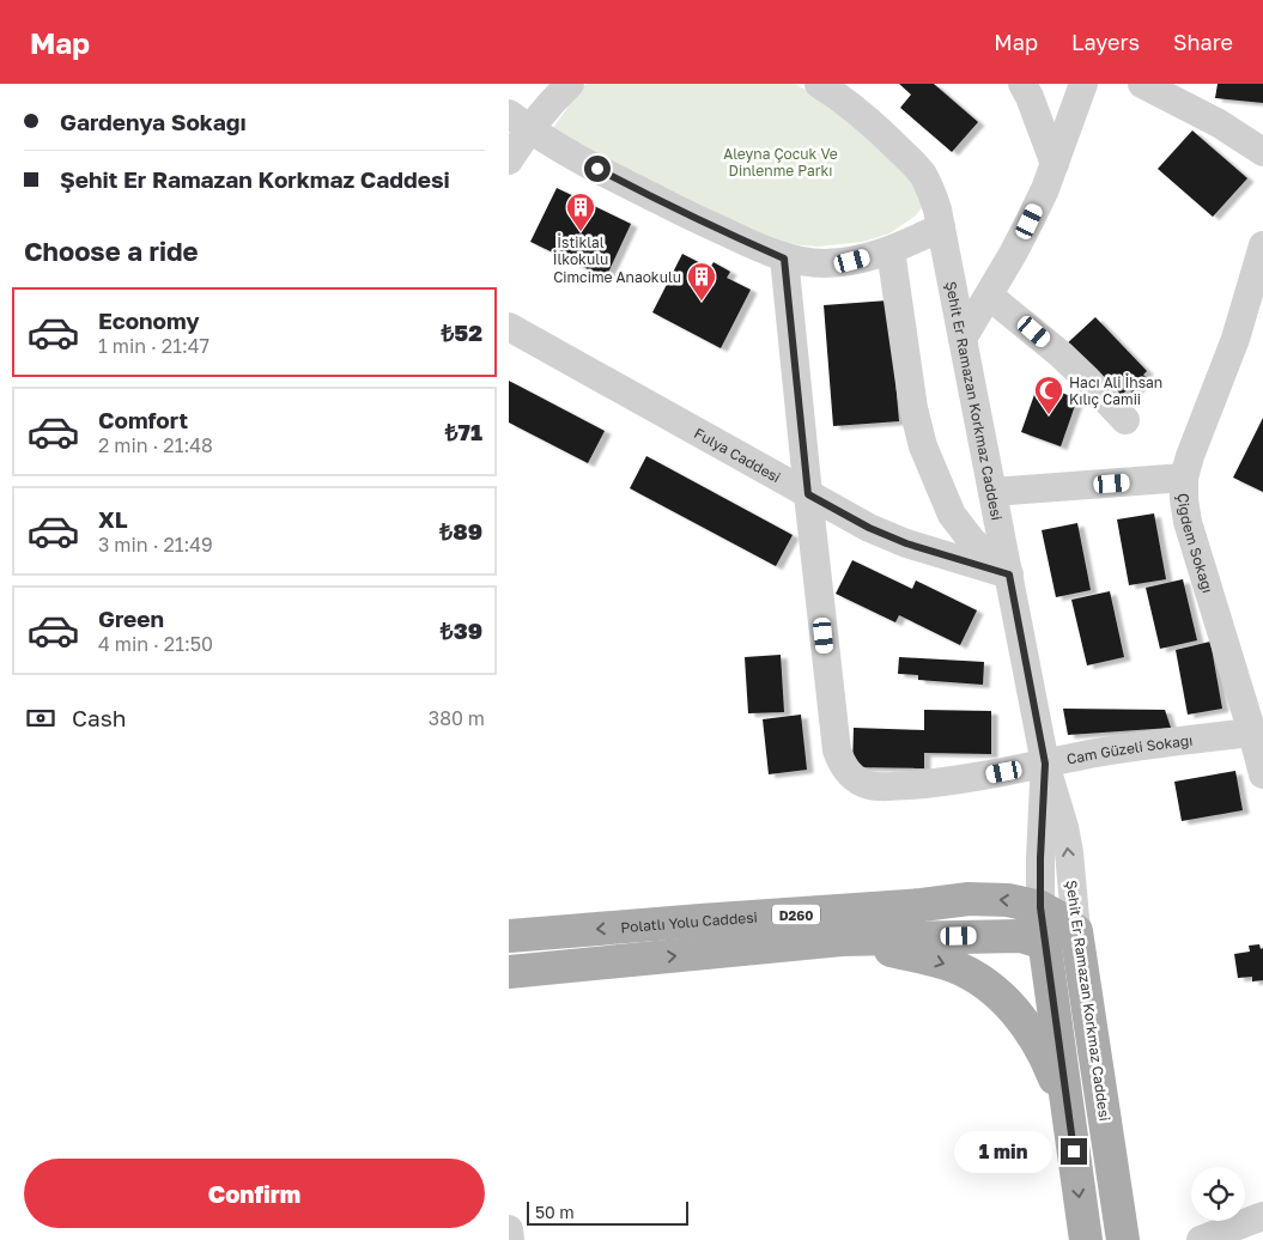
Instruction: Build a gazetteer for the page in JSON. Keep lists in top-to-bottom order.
{
  "streets": {
    "main road": ["Şehit Er Ramazan Korkmaz Caddesi", "D260", "Polatlı Yolu Caddesi"],
    "street": ["Fulya Caddesi", "Çiğdem Sokağı", "Cam Güzeli Sokağı"]
  },
  "crossings": [
    ["Şehit Er Ramazan Korkmaz Caddesi", "Fulya Caddesi"],
    ["Şehit Er Ramazan Korkmaz Caddesi", "Cam Güzeli Sokağı"],
    ["Şehit Er Ramazan Korkmaz Caddesi", "Polatlı Yolu Caddesi"],
    ["Fulya Caddesi", "Cam Güzeli Sokağı"],
    ["Çiğdem Sokağı", "Cam Güzeli Sokağı"]
  ],
  "parks": ["Aleyna Çocuk Ve Dinlenme Parkı"],
  "places": {
    "building": ["İstiklal İlkokulu", "Cimcime Anaokulu"],
    "mosque": ["Hacı Ali İhsan Kılıç Camii"]
  },
  "scale_bar": "50 m",
  "page": {
    "header": "Map",
    "nav": ["Map", "Layers", "Share"],
    "banner": ["Gardenya Sokağı", "Şehit Er Ramazan Korkmaz Caddesi"],
    "heading": "Choose a ride",
    "list": [
      {
        "name": "Economy",
        "note": "1 min · 21:47",
        "value": "₺52"
      },
      {
        "name": "Comfort",
        "note": "2 min · 21:48",
        "value": "₺71"
      },
      {
        "name": "XL",
        "note": "3 min · 21:49",
        "value": "₺89"
      },
      {
        "name": "Green",
        "note": "4 min · 21:50",
        "value": "₺39"
      }
    ],
    "pay": ["Cash", "380 m"],
    "bubble": "1 min",
    "buttons": "Confirm",
    "scale": "50 m"
  }
}
